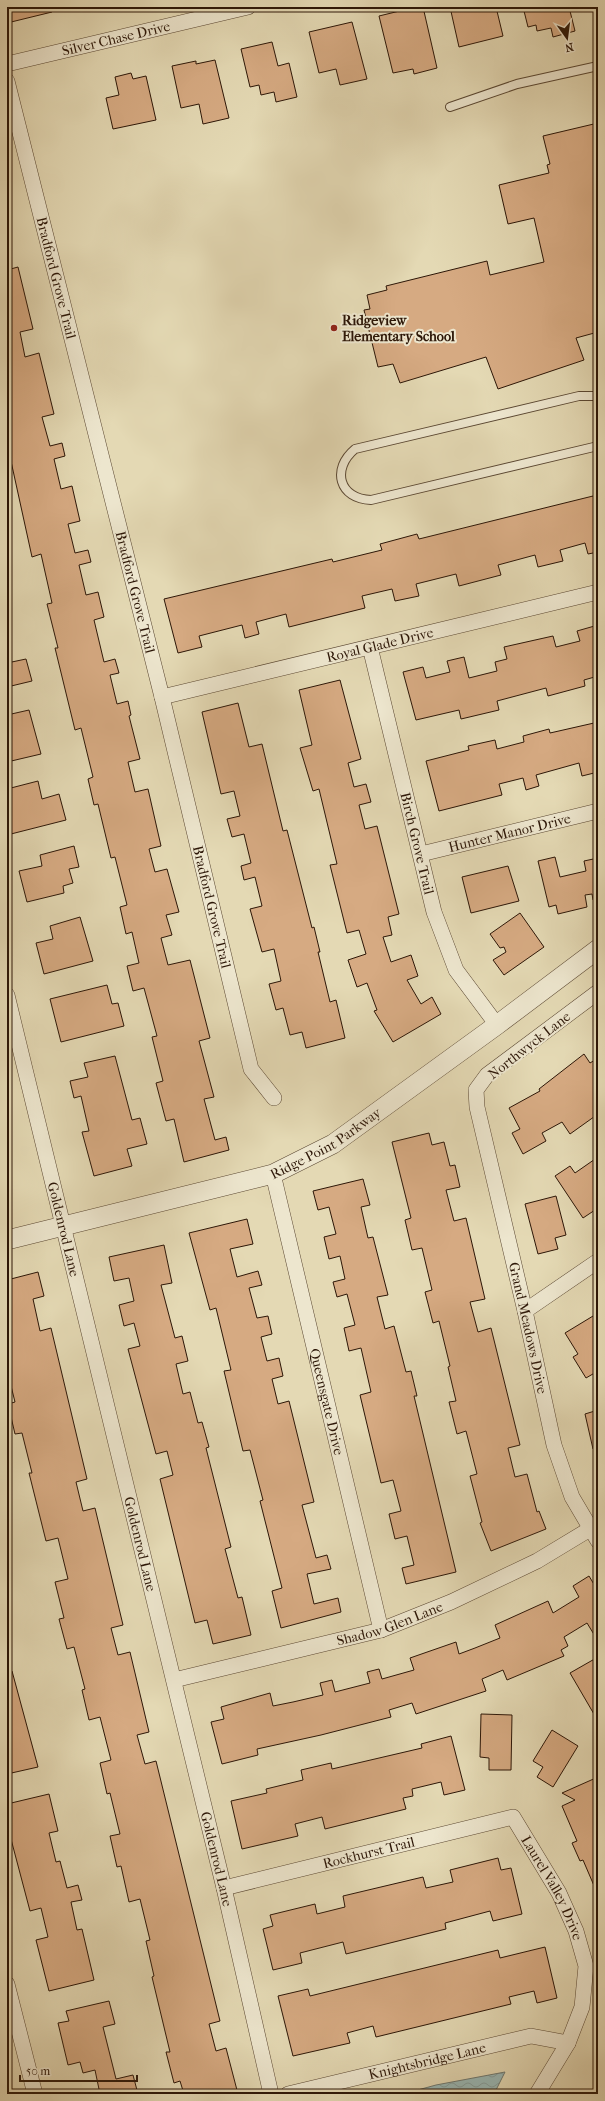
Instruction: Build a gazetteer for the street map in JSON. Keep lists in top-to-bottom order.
{
  "streets": {
    "street": [
      "Silver Chase Drive",
      "Bradford Grove Trail",
      "Royal Glade Drive",
      "Hunter Manor Drive",
      "Birch Grove Trail",
      "Northwyck Lane",
      "Ridge Point Parkway",
      "Goldenrod Lane",
      "Grand Meadows Drive",
      "Queensgate Drive",
      "Shadow Glen Lane",
      "Rockhurst Trail",
      "Laurel Valley Drive",
      "Knightsbridge Lane"
    ]
  },
  "crossings": [
    ["Bradford Grove Trail", "Royal Glade Drive"],
    ["Royal Glade Drive", "Birch Grove Trail"],
    ["Hunter Manor Drive", "Birch Grove Trail"],
    ["Birch Grove Trail", "Ridge Point Parkway"],
    ["Northwyck Lane", "Grand Meadows Drive"],
    ["Ridge Point Parkway", "Goldenrod Lane"],
    ["Ridge Point Parkway", "Queensgate Drive"],
    ["Goldenrod Lane", "Shadow Glen Lane"],
    ["Goldenrod Lane", "Rockhurst Trail"],
    ["Grand Meadows Drive", "Shadow Glen Lane"],
    ["Queensgate Drive", "Shadow Glen Lane"],
    ["Rockhurst Trail", "Laurel Valley Drive"],
    ["Laurel Valley Drive", "Knightsbridge Lane"]
  ],
  "places": ["Ridgeview Elementary School"],
  "scale_bar": "50 m",
  "north": "bottom"
}
